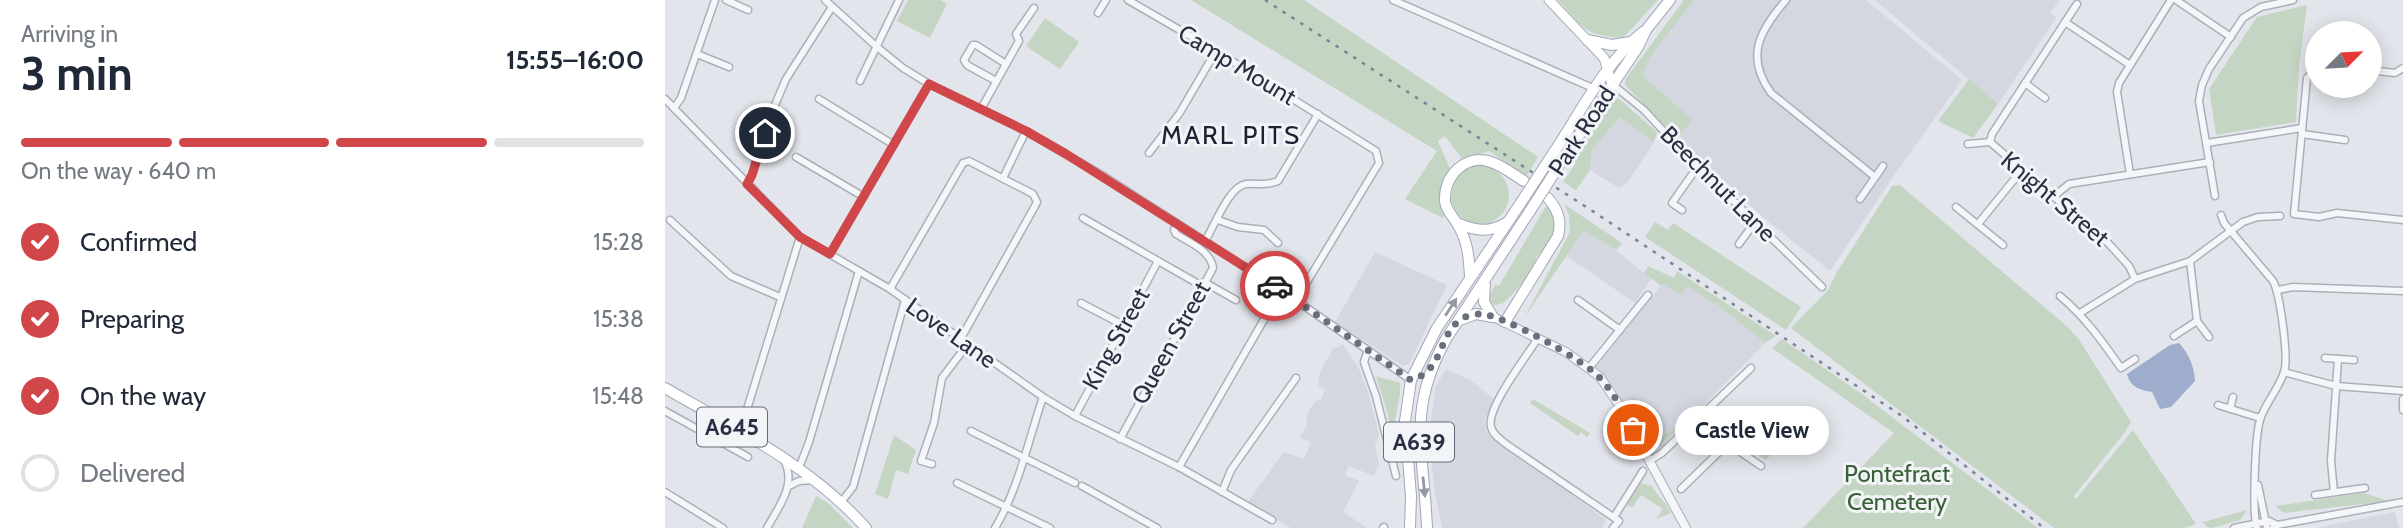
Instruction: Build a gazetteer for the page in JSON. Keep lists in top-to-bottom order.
{
  "streets": {
    "main road": ["Park Road", "A645", "A639"],
    "street": [
      "Camp Mount",
      "Beechnut Lane",
      "Knight Street",
      "Love Lane",
      "King Street",
      "Queen Street"
    ]
  },
  "crossings": [
    ["Park Road", "Beechnut Lane"],
    ["Park Road", "A639"],
    ["Love Lane", "King Street"],
    ["Love Lane", "Queen Street"]
  ],
  "districts": ["MARL PITS"],
  "parks": ["Pontefract Cemetery"],
  "places": ["Castle View"],
  "north": "top right",
  "page": {
    "heading": ["3 min", "Arriving in", "15:55–16:00"],
    "bar": "On the way · 640 m",
    "list": [
      ["Confirmed", "15:28"],
      ["Preparing", "15:38"],
      ["On the way", "15:48"],
      "Delivered"
    ],
    "bubble": "Castle View"
  }
}
